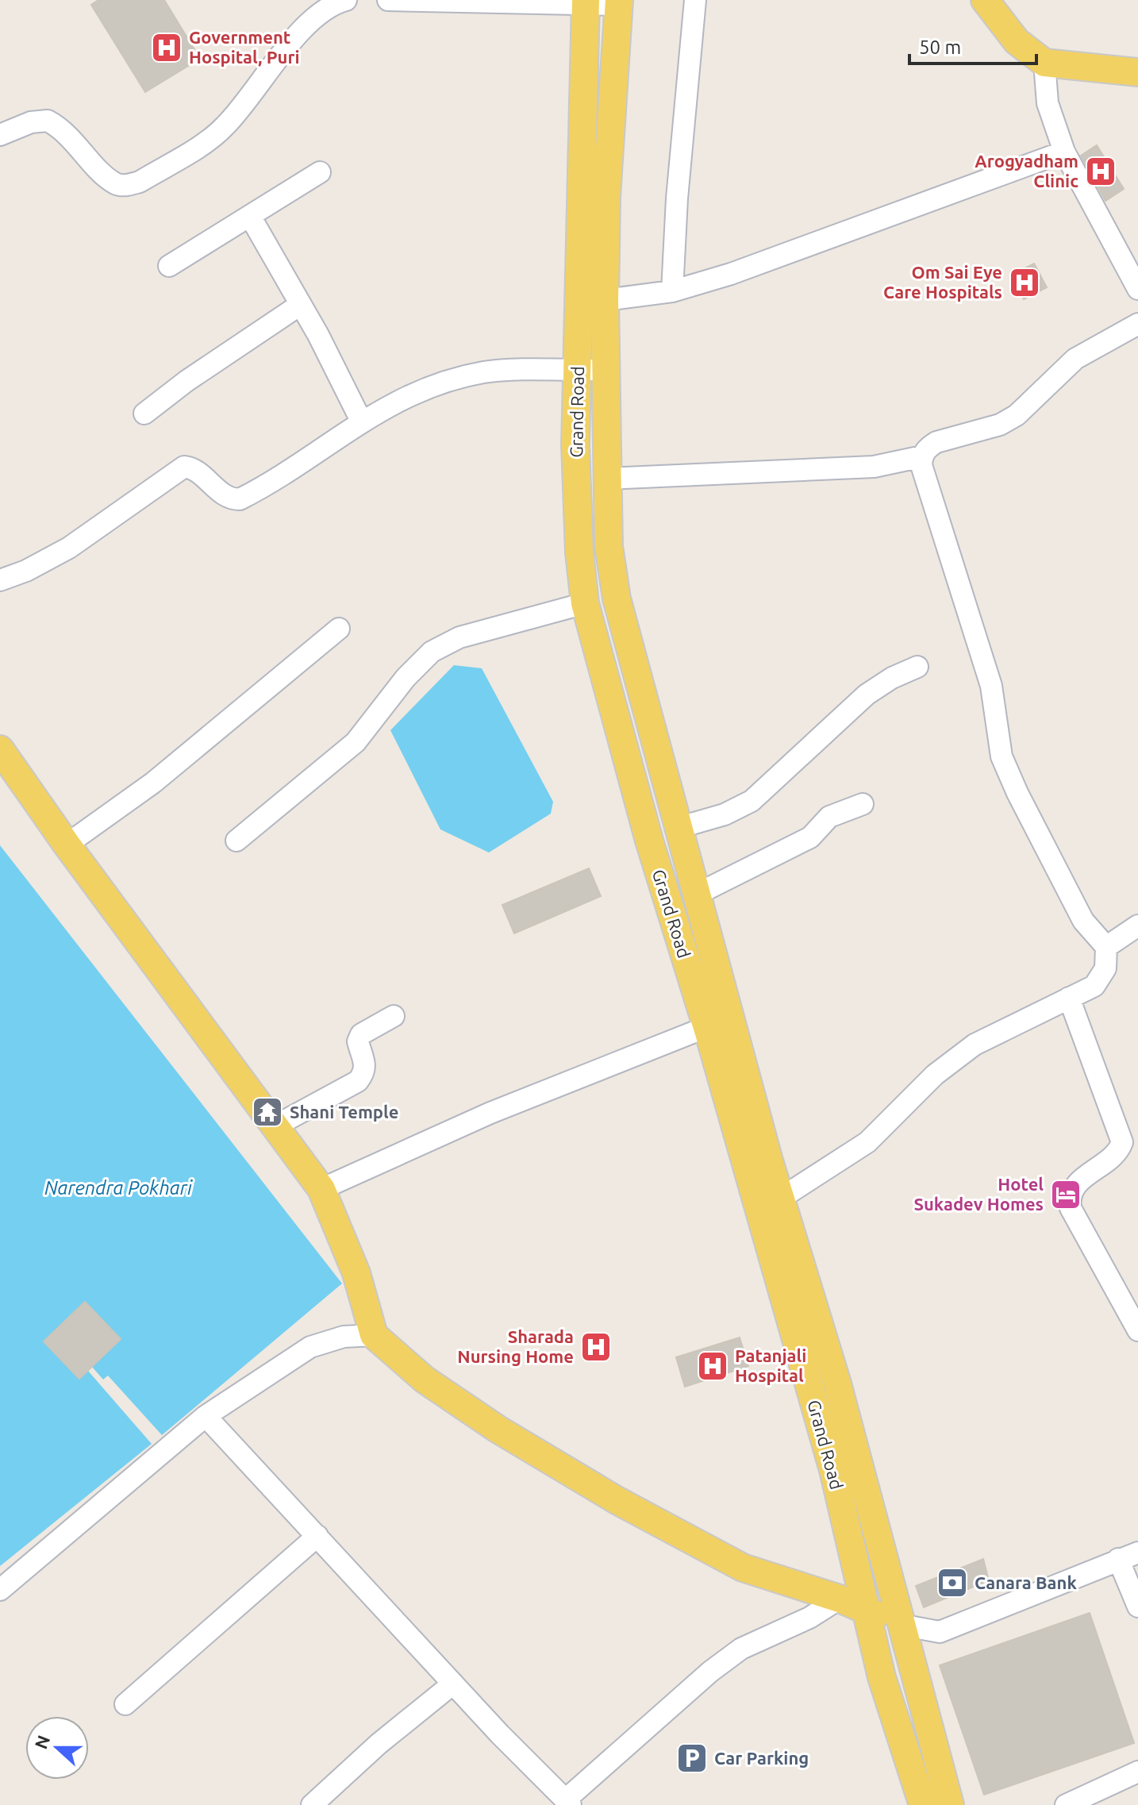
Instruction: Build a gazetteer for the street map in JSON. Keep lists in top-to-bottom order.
{
  "streets": {
    "main road": ["Grand Road"]
  },
  "water": ["Narendra Pokhari"],
  "places": {
    "hospital": [
      "Government Hospital, Puri",
      "Arogyadham Clinic",
      "Om Sai Eye Care Hospitals",
      "Sharada Nursing Home",
      "Patanjali Hospital"
    ],
    "temple": ["Shani Temple"],
    "hotel": ["Hotel Sukadev Homes"],
    "bank": ["Canara Bank"],
    "parking": ["Car Parking"]
  },
  "scale_bar": "50 m",
  "north": "left"
}
